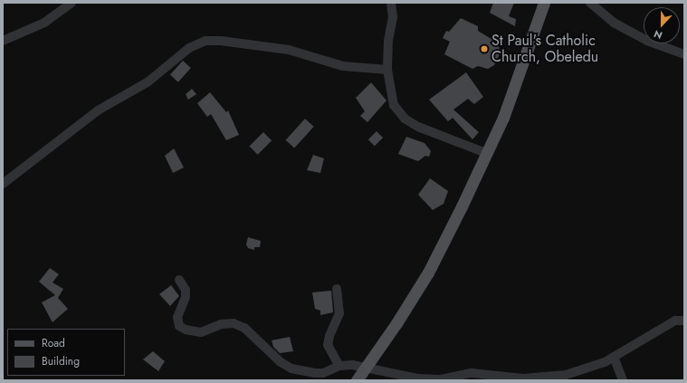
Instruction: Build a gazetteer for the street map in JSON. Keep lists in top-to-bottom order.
{
  "places": ["St Paul's Catholic Church, Obeledu"],
  "legend": ["Road", "Building"],
  "north": "bottom"
}
